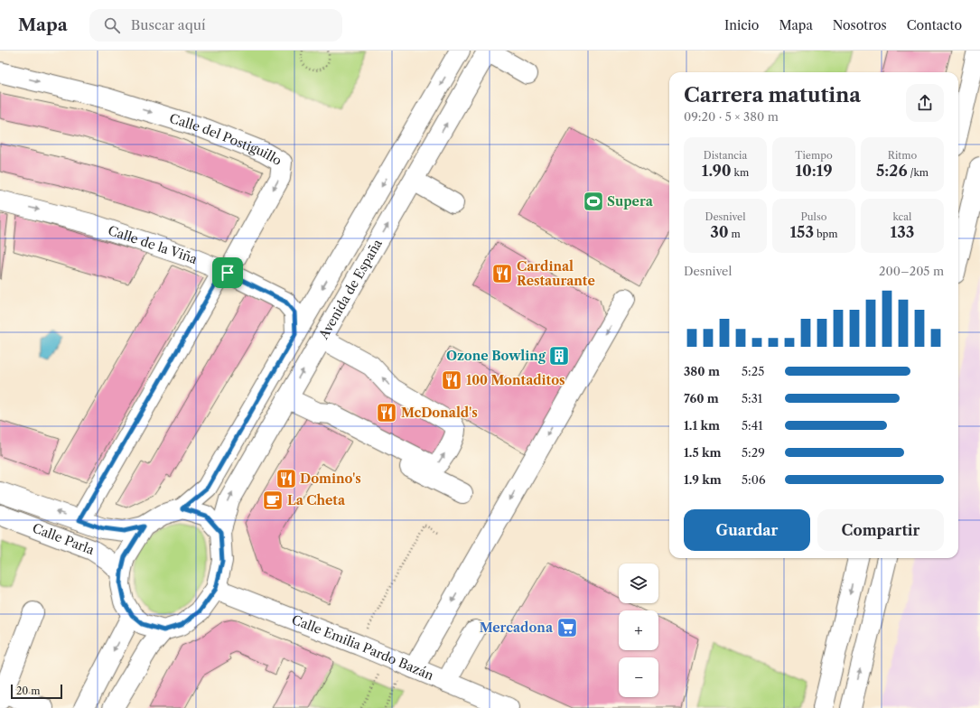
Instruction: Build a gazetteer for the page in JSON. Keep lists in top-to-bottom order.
{
  "streets": {
    "street": [
      "Calle del Postiguillo",
      "Calle de la Viña",
      "Avenida de España",
      "Calle Parla",
      "Calle Emilia Pardo Bazán"
    ]
  },
  "crossings": [
    ["Calle del Postiguillo", "Calle de la Viña"],
    ["Calle del Postiguillo", "Calle Parla"],
    ["Calle de la Viña", "Avenida de España"],
    ["Avenida de España", "Calle Parla"],
    ["Avenida de España", "Calle Emilia Pardo Bazán"],
    ["Calle Parla", "Calle Emilia Pardo Bazán"]
  ],
  "one_way": ["Calle de la Viña"],
  "places": {
    "sports": ["Supera"],
    "restaurant": [
      "Cardinal Restaurante",
      "100 Montaditos",
      "McDonald's",
      "Domino's"
    ],
    "building": ["Ozone Bowling"],
    "cafe": ["La Cheta"],
    "supermarket": ["Mercadona"]
  },
  "scale_bar": "20 m",
  "page": {
    "header": "Mapa",
    "search": "Buscar aquí",
    "nav": [
      "Inicio",
      "Mapa",
      "Nosotros",
      "Contacto"
    ],
    "heading": ["Carrera matutina", "09:20 · 5 × 380 m"],
    "stats": [
      ["Distancia", "1.90 km"],
      ["Tiempo", "10:19"],
      ["Ritmo", "5:26 /km"],
      ["Desnivel", "30 m"],
      ["Pulso", "153 bpm"],
      ["kcal", "133"]
    ],
    "chart": ["Desnivel", "200–205 m"],
    "list": [
      {
        "name": "380 m",
        "note": "5:25"
      },
      {
        "name": "760 m",
        "note": "5:31"
      },
      {
        "name": "1.1 km",
        "note": "5:41"
      },
      {
        "name": "1.5 km",
        "note": "5:29"
      },
      {
        "name": "1.9 km",
        "note": "5:06"
      }
    ],
    "buttons": ["Guardar", "Compartir"],
    "map_buttons": ["+", "−"],
    "scale": "20 m"
  }
}
